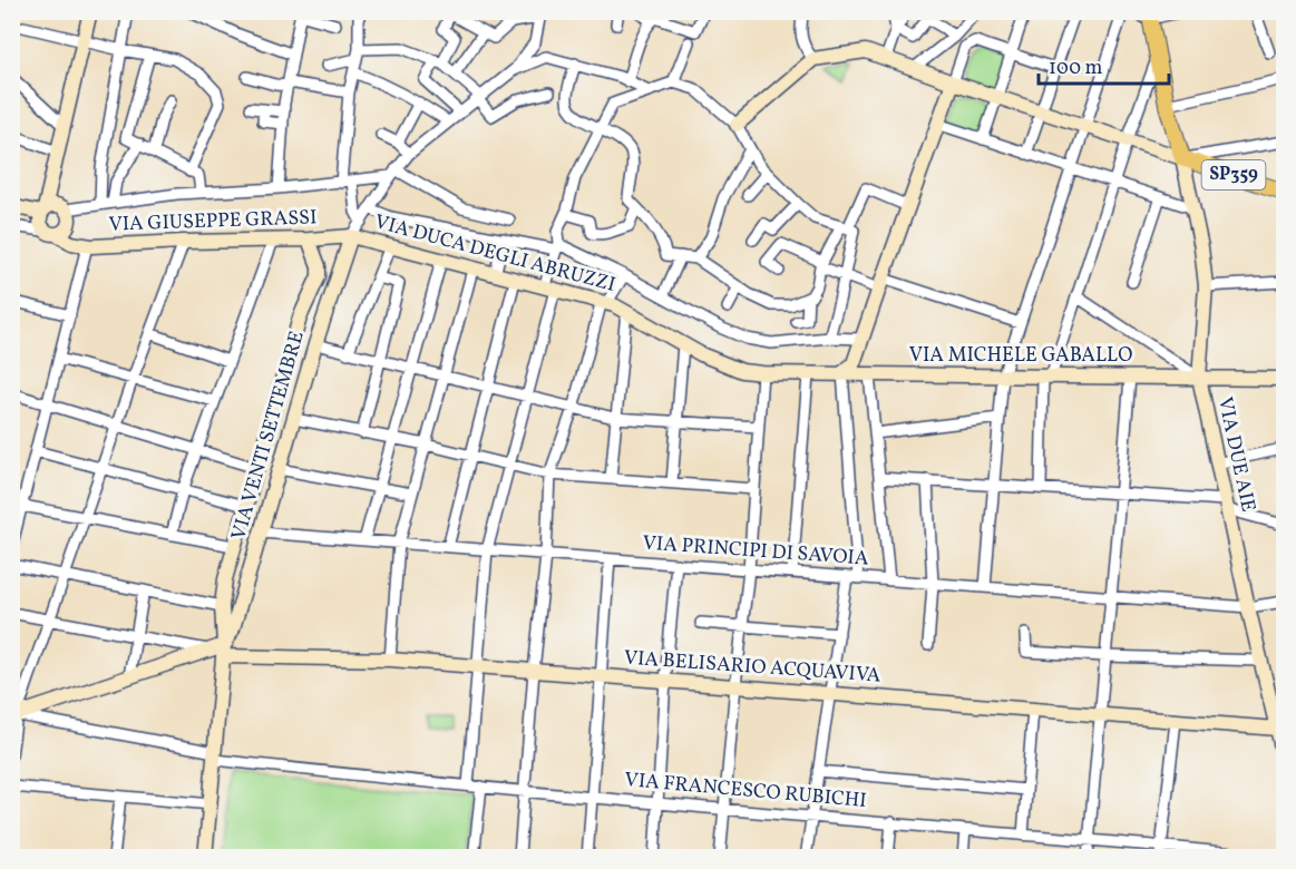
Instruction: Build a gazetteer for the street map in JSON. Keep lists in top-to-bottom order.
{
  "streets": {
    "main road": ["SP359"],
    "street": [
      "VIA GIUSEPPE GRASSI",
      "VIA DUCA DEGLI ABRUZZI",
      "VIA MICHELE GABALLO",
      "VIA VENTI SETTEMBRE",
      "VIA DUE AIE",
      "VIA PRINCIPI DI SAVOIA",
      "VIA BELISARIO ACQUAVIVA",
      "VIA FRANCESCO RUBICHI"
    ]
  },
  "crossings": [
    ["SP359", "VIA DUE AIE"],
    ["VIA GIUSEPPE GRASSI", "VIA DUCA DEGLI ABRUZZI"],
    ["VIA GIUSEPPE GRASSI", "VIA VENTI SETTEMBRE"],
    ["VIA DUCA DEGLI ABRUZZI", "VIA MICHELE GABALLO"],
    ["VIA DUCA DEGLI ABRUZZI", "VIA VENTI SETTEMBRE"],
    ["VIA MICHELE GABALLO", "VIA DUE AIE"],
    ["VIA VENTI SETTEMBRE", "VIA PRINCIPI DI SAVOIA"],
    ["VIA VENTI SETTEMBRE", "VIA BELISARIO ACQUAVIVA"],
    ["VIA VENTI SETTEMBRE", "VIA FRANCESCO RUBICHI"],
    ["VIA DUE AIE", "VIA PRINCIPI DI SAVOIA"],
    ["VIA DUE AIE", "VIA BELISARIO ACQUAVIVA"]
  ],
  "scale_bar": "100 m"
}
